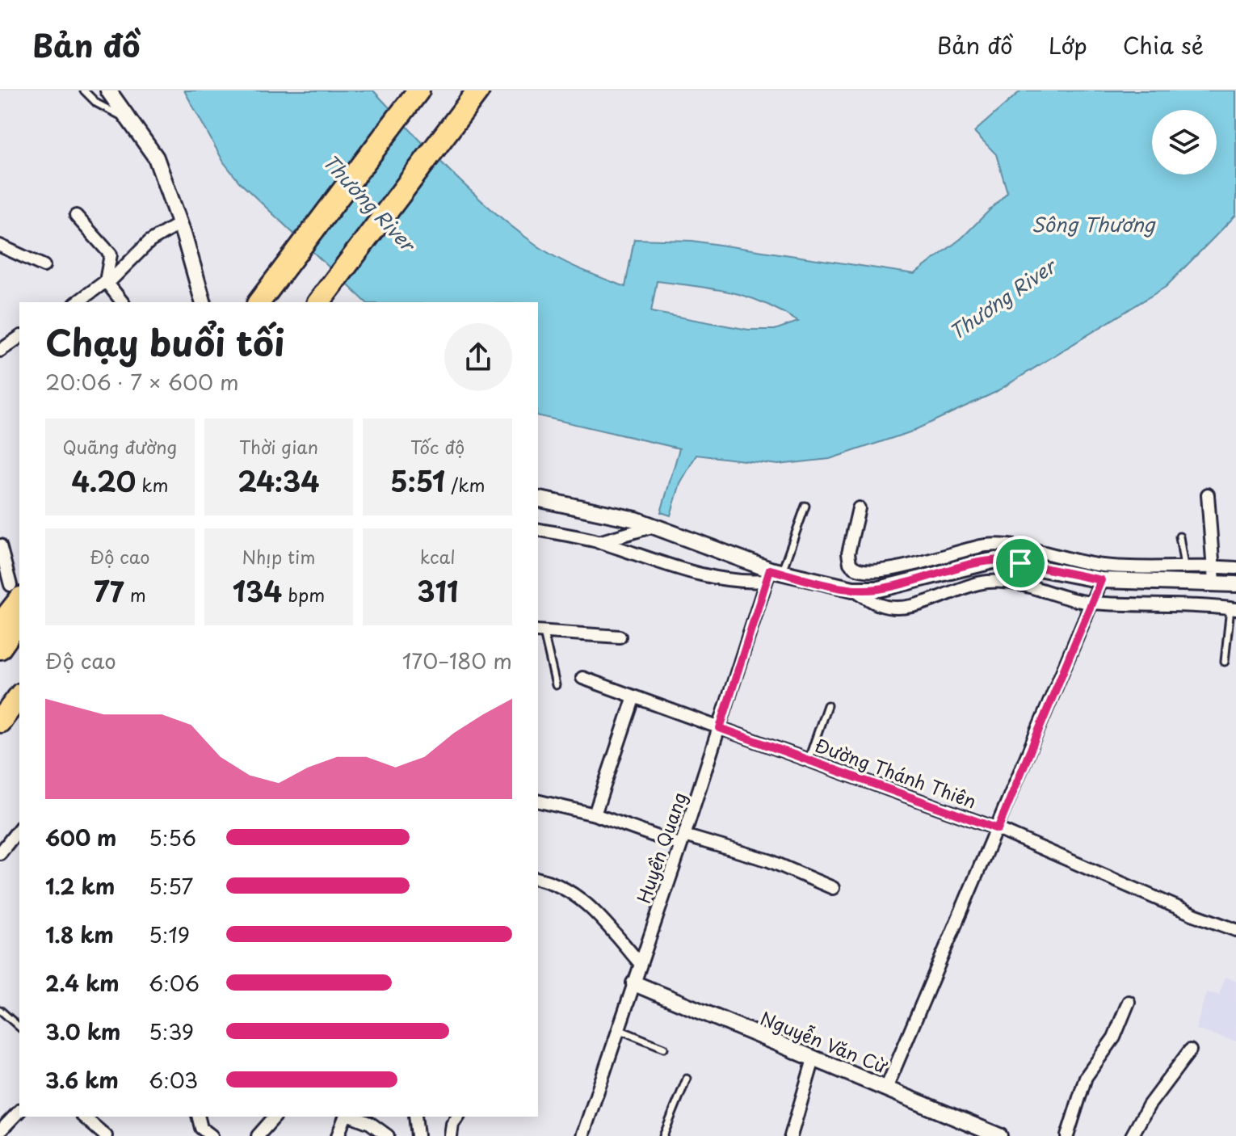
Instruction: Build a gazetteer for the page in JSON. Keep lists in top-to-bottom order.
{
  "streets": {
    "street": ["Đường Thánh Thiên", "Huyền Quang", "Nguyễn Văn Cừ"]
  },
  "crossings": [
    ["Đường Thánh Thiên", "Huyền Quang"],
    ["Huyền Quang", "Nguyễn Văn Cừ"]
  ],
  "water": ["Thương River", "Sông Thương"],
  "page": {
    "header": "Bản đồ",
    "nav": ["Bản đồ", "Lớp", "Chia sẻ"],
    "heading": ["Chạy buổi tối", "20:06 · 7 × 600 m"],
    "stats": [
      ["Quãng đường", "4.20 km"],
      ["Thời gian", "24:34"],
      ["Tốc độ", "5:51 /km"],
      ["Độ cao", "77 m"],
      ["Nhịp tim", "134 bpm"],
      ["kcal", "311"]
    ],
    "chart": ["Độ cao", "170–180 m"],
    "list": [
      {
        "name": "600 m",
        "note": "5:56"
      },
      {
        "name": "1.2 km",
        "note": "5:57"
      },
      {
        "name": "1.8 km",
        "note": "5:19"
      },
      {
        "name": "2.4 km",
        "note": "6:06"
      },
      {
        "name": "3.0 km",
        "note": "5:39"
      },
      {
        "name": "3.6 km",
        "note": "6:03"
      }
    ]
  }
}
